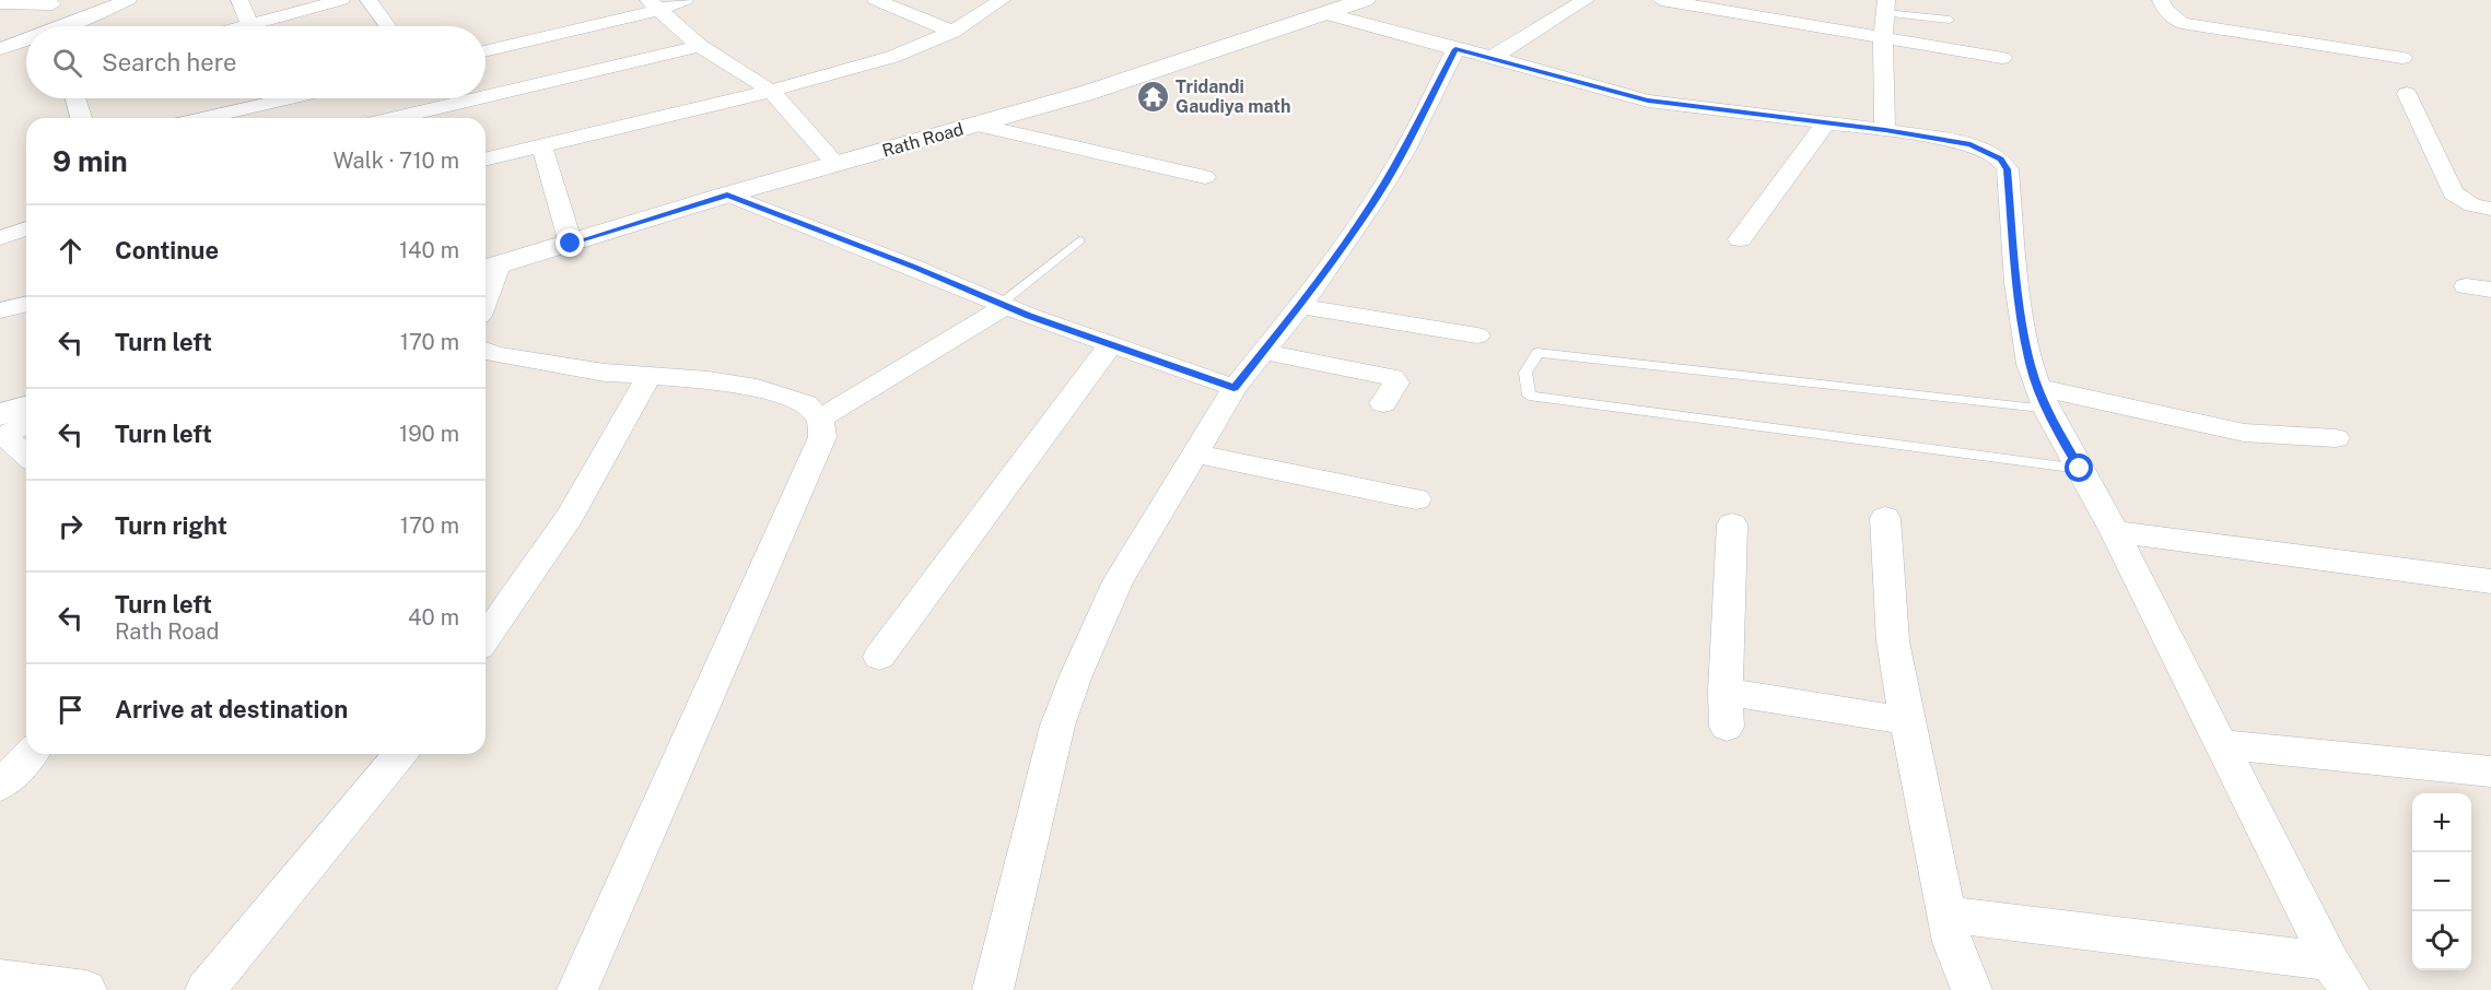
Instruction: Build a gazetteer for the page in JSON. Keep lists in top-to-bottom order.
{
  "streets": {
    "street": ["Rath Road"]
  },
  "places": {
    "temple": ["Tridandi Gaudiya math"]
  },
  "page": {
    "search": "Search here",
    "heading": ["9 min", "Walk · 710 m"],
    "list": [
      ["Continue", "140 m"],
      ["Turn left", "170 m"],
      ["Turn left", "190 m"],
      ["Turn right", "170 m"],
      ["Turn left", "Rath Road", "40 m"],
      "Arrive at destination"
    ],
    "map_buttons": ["+", "−"]
  }
}
